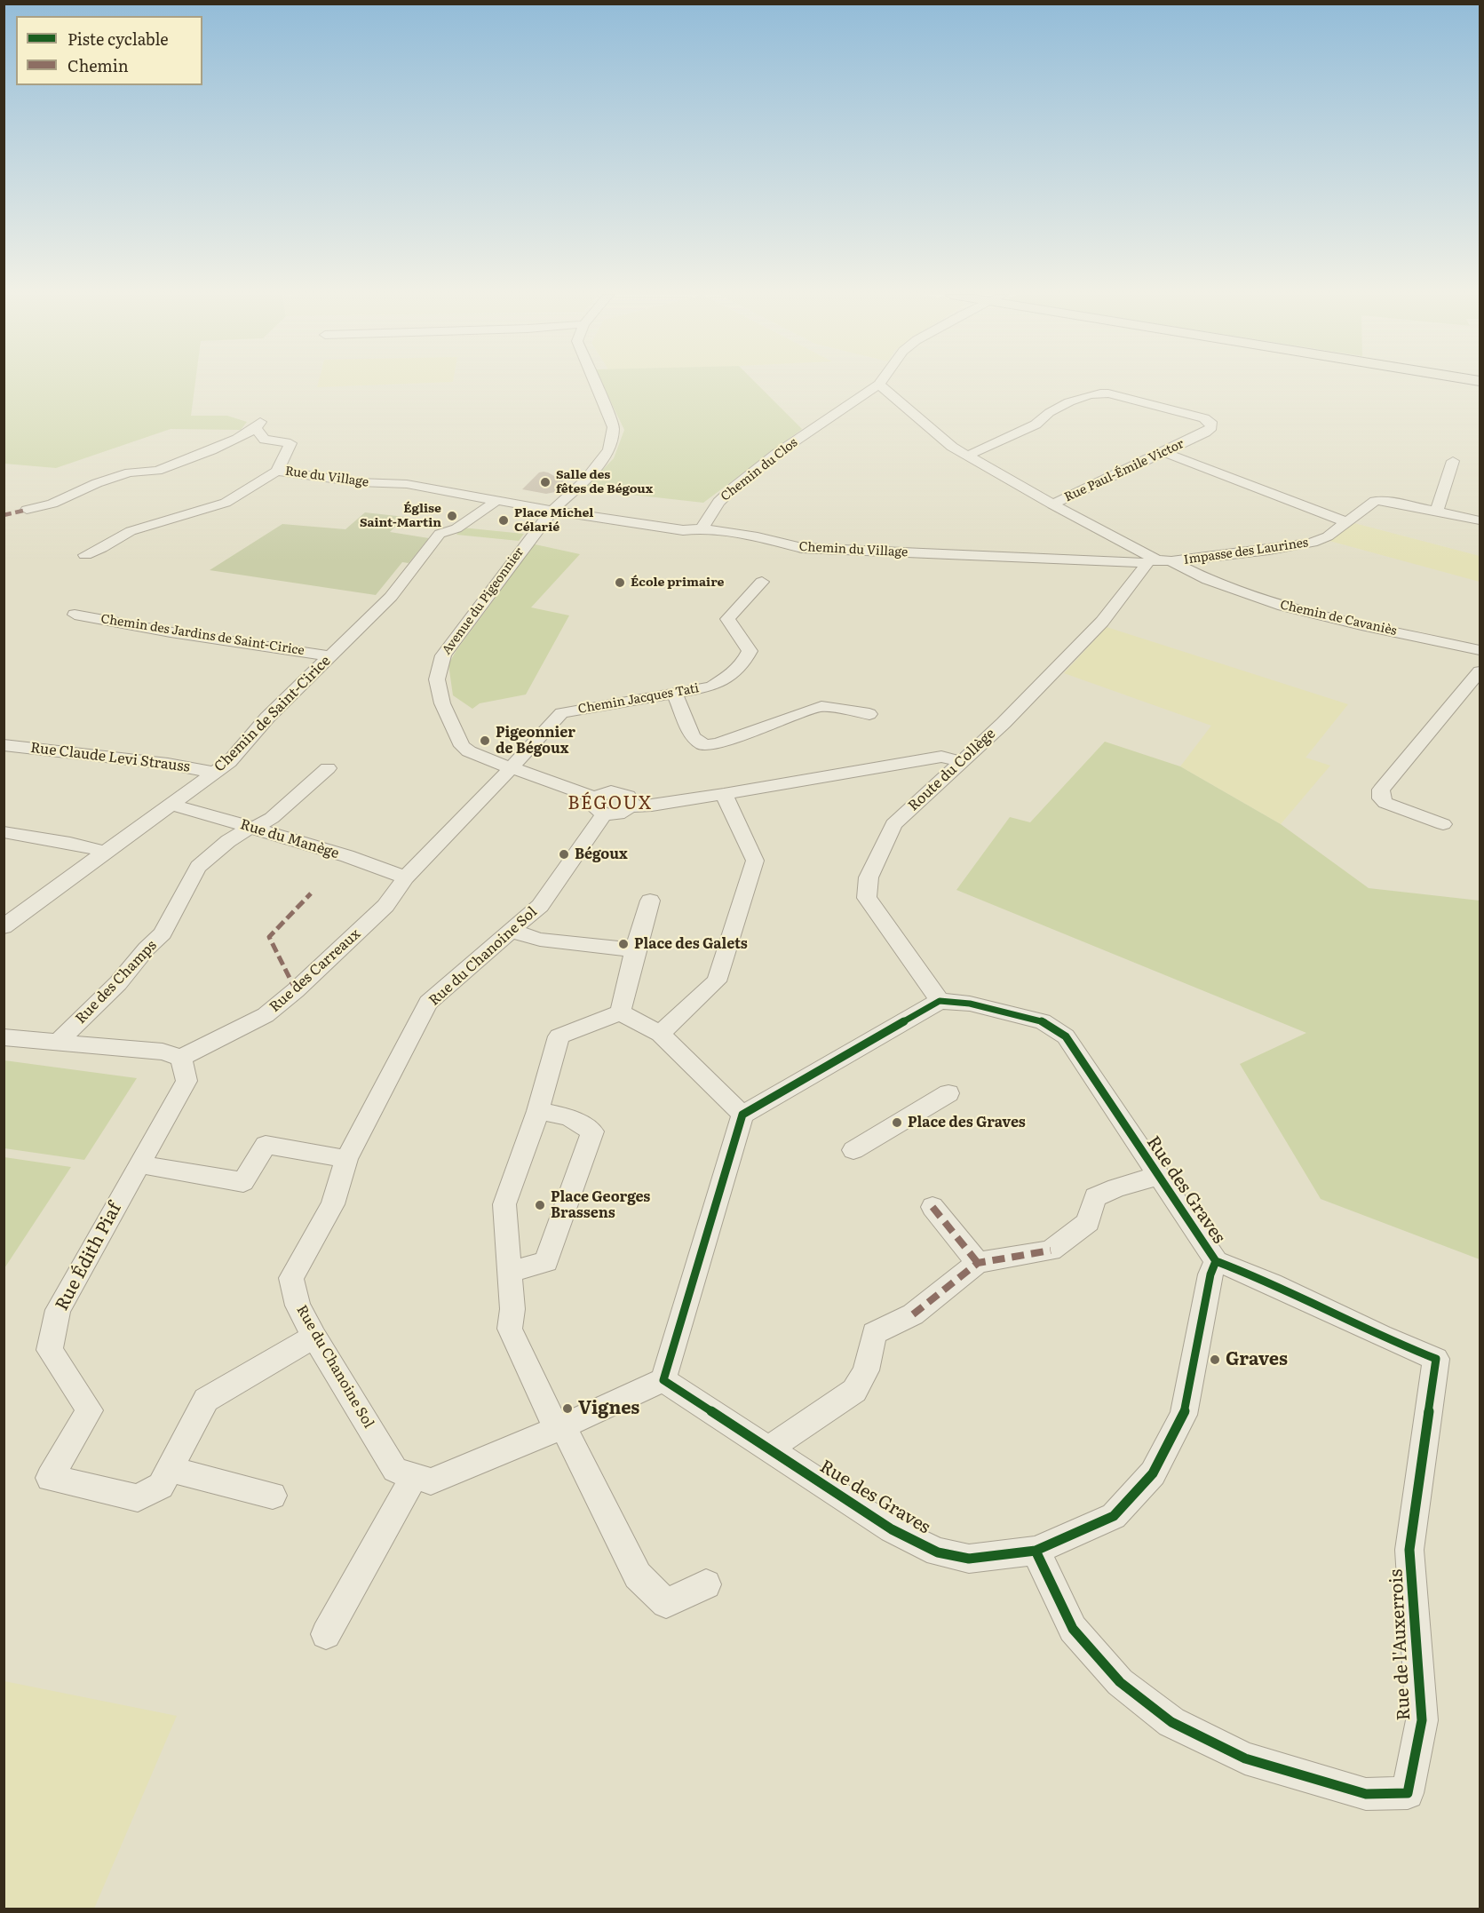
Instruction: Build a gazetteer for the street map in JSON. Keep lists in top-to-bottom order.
{
  "streets": {
    "street": [
      "Chemin du Clos",
      "Rue Paul-Émile Victor",
      "Rue du Village",
      "Chemin du Village",
      "Impasse des Laurines",
      "Avenue du Pigeonnier",
      "Chemin de Cavaniès",
      "Chemin des Jardins de Saint-Cirice",
      "Chemin Jacques Tati",
      "Chemin de Saint-Cirice",
      "Rue Claude Levi Strauss",
      "Route du Collège",
      "Rue du Manège",
      "Rue du Chanoine Sol",
      "Rue des Carreaux",
      "Rue des Champs",
      "Rue des Graves",
      "Rue Édith Piaf",
      "Rue de l'Auxerrois"
    ]
  },
  "crossings": [
    ["Chemin du Clos", "Chemin du Village"],
    ["Chemin du Clos", "Chemin de Cavaniès"],
    ["Rue Paul-Émile Victor", "Chemin de Cavaniès"],
    ["Rue du Village", "Chemin du Village"],
    ["Rue du Village", "Avenue du Pigeonnier"],
    ["Rue du Village", "Chemin de Saint-Cirice"],
    ["Chemin du Village", "Impasse des Laurines"],
    ["Chemin du Village", "Avenue du Pigeonnier"],
    ["Chemin du Village", "Chemin de Cavaniès"],
    ["Chemin du Village", "Route du Collège"],
    ["Impasse des Laurines", "Chemin de Cavaniès"],
    ["Impasse des Laurines", "Route du Collège"],
    ["Avenue du Pigeonnier", "Chemin Jacques Tati"],
    ["Avenue du Pigeonnier", "Rue du Chanoine Sol"],
    ["Avenue du Pigeonnier", "Rue des Carreaux"],
    ["Chemin de Cavaniès", "Route du Collège"],
    ["Chemin des Jardins de Saint-Cirice", "Chemin de Saint-Cirice"],
    ["Chemin Jacques Tati", "Rue des Carreaux"],
    ["Chemin de Saint-Cirice", "Rue Claude Levi Strauss"],
    ["Chemin de Saint-Cirice", "Rue du Manège"],
    ["Route du Collège", "Rue des Graves"],
    ["Rue du Manège", "Rue des Carreaux"],
    ["Rue du Manège", "Rue des Champs"],
    ["Rue du Chanoine Sol", "Rue des Graves"],
    ["Rue du Chanoine Sol", "Rue Édith Piaf"],
    ["Rue des Graves", "Rue de l'Auxerrois"]
  ],
  "districts": ["BÉGOUX"],
  "places": [
    "Salle des fêtes de Bégoux",
    "Église Saint-Martin",
    "Place Michel Célarié",
    "École primaire",
    "Pigeonnier de Bégoux",
    "Bégoux",
    "Place des Galets",
    "Place des Graves",
    "Place Georges Brassens",
    "Graves",
    "Vignes"
  ],
  "legend": ["Piste cyclable", "Chemin"]
}
